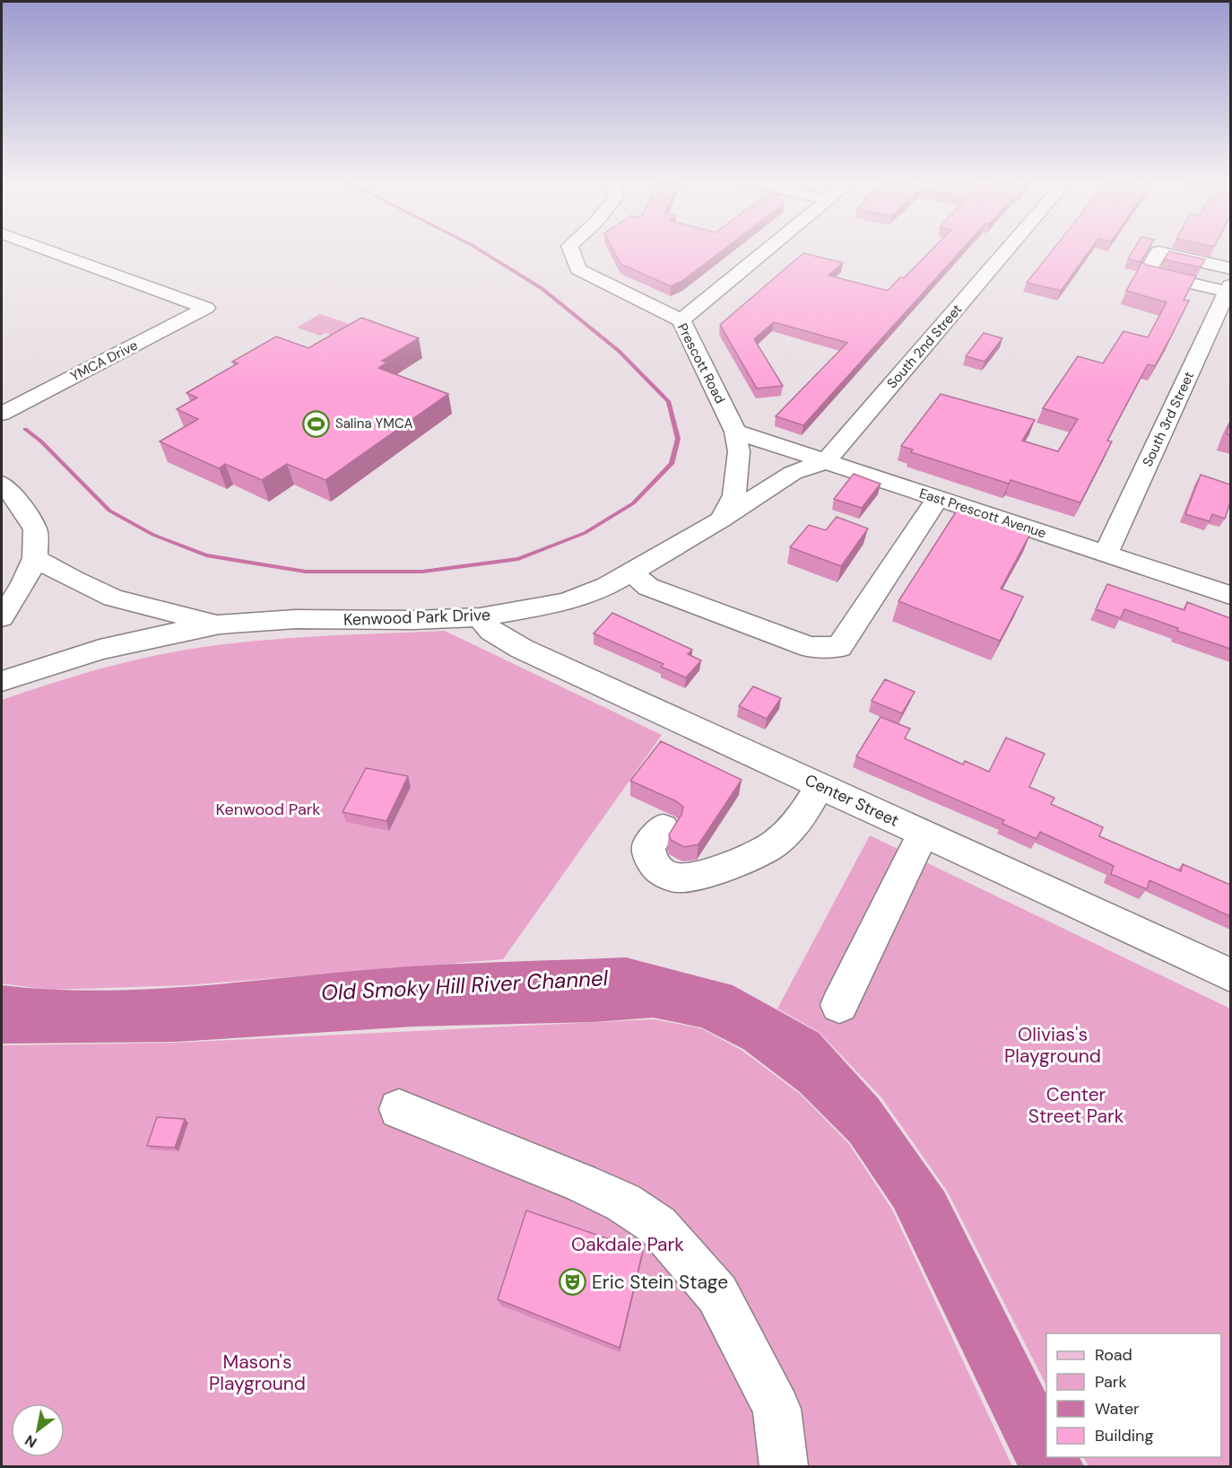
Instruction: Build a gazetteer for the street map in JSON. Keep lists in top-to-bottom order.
{
  "streets": {
    "street": [
      "South 2nd Street",
      "YMCA Drive",
      "Prescott Road",
      "South 3rd Street",
      "East Prescott Avenue",
      "Kenwood Park Drive",
      "Center Street"
    ]
  },
  "crossings": [
    ["South 2nd Street", "East Prescott Avenue"],
    ["South 2nd Street", "Kenwood Park Drive"],
    ["Prescott Road", "East Prescott Avenue"],
    ["South 3rd Street", "East Prescott Avenue"],
    ["East Prescott Avenue", "Kenwood Park Drive"],
    ["Kenwood Park Drive", "Center Street"]
  ],
  "water": ["Old Smoky Hill River Channel"],
  "parks": [
    "Kenwood Park",
    "Olivias's Playground",
    "Center Street Park",
    "Oakdale Park",
    "Mason's Playground"
  ],
  "places": {
    "sports": ["Salina YMCA"],
    "theatre": ["Eric Stein Stage"]
  },
  "legend": [
    "Road",
    "Park",
    "Water",
    "Building"
  ],
  "north": "bottom left"
}
